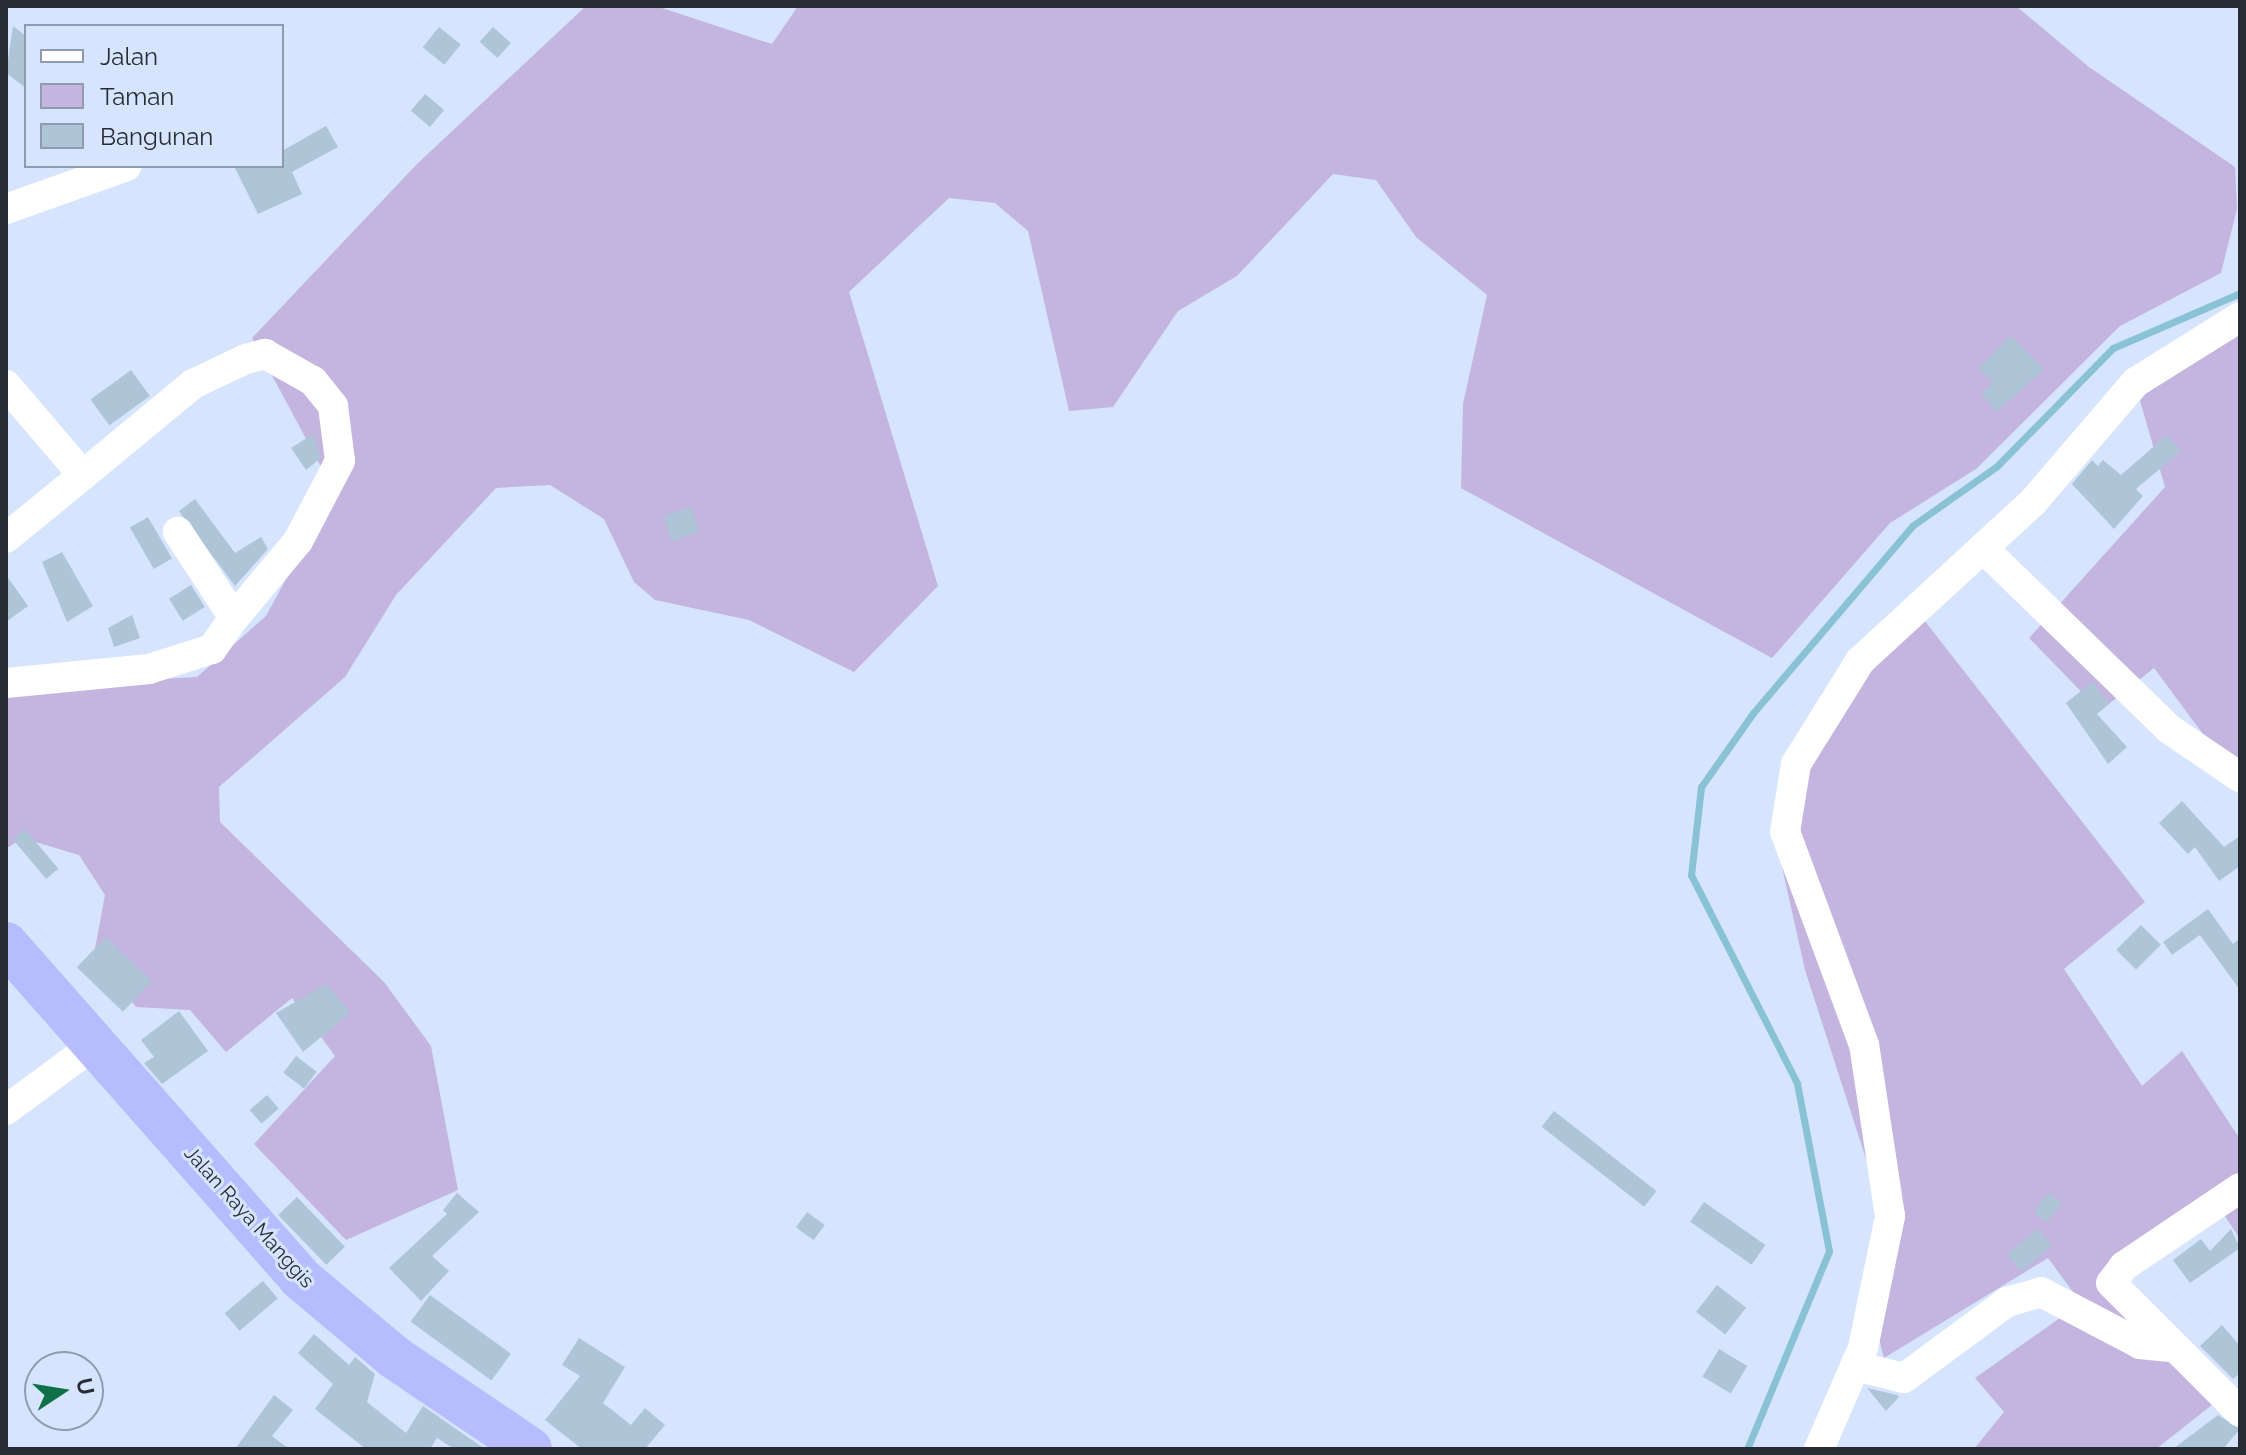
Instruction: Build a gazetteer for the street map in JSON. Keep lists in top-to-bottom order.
{
  "streets": {
    "highway": ["Jalan Raya Manggis"]
  },
  "legend": ["Jalan", "Taman", "Bangunan"],
  "north": "right"
}
